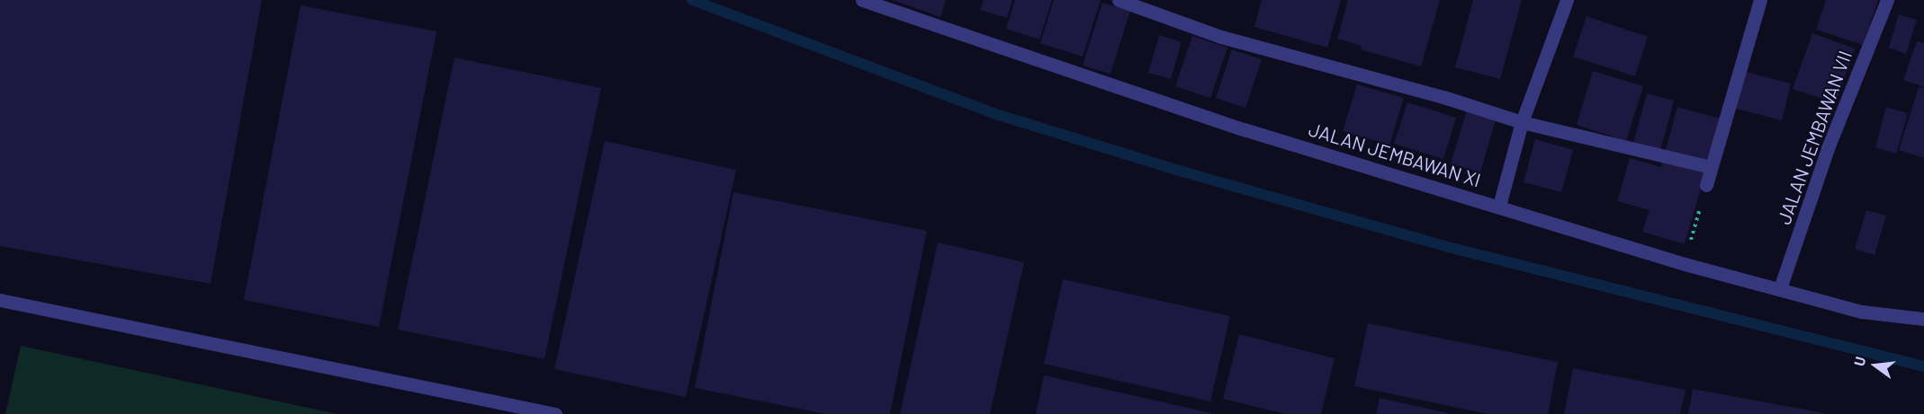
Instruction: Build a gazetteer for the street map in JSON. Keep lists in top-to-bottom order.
{
  "streets": {
    "street": ["JALAN JEMBAWAN VII", "JALAN JEMBAWAN XI"]
  },
  "crossings": [
    ["JALAN JEMBAWAN VII", "JALAN JEMBAWAN XI"]
  ],
  "north": "left"
}
